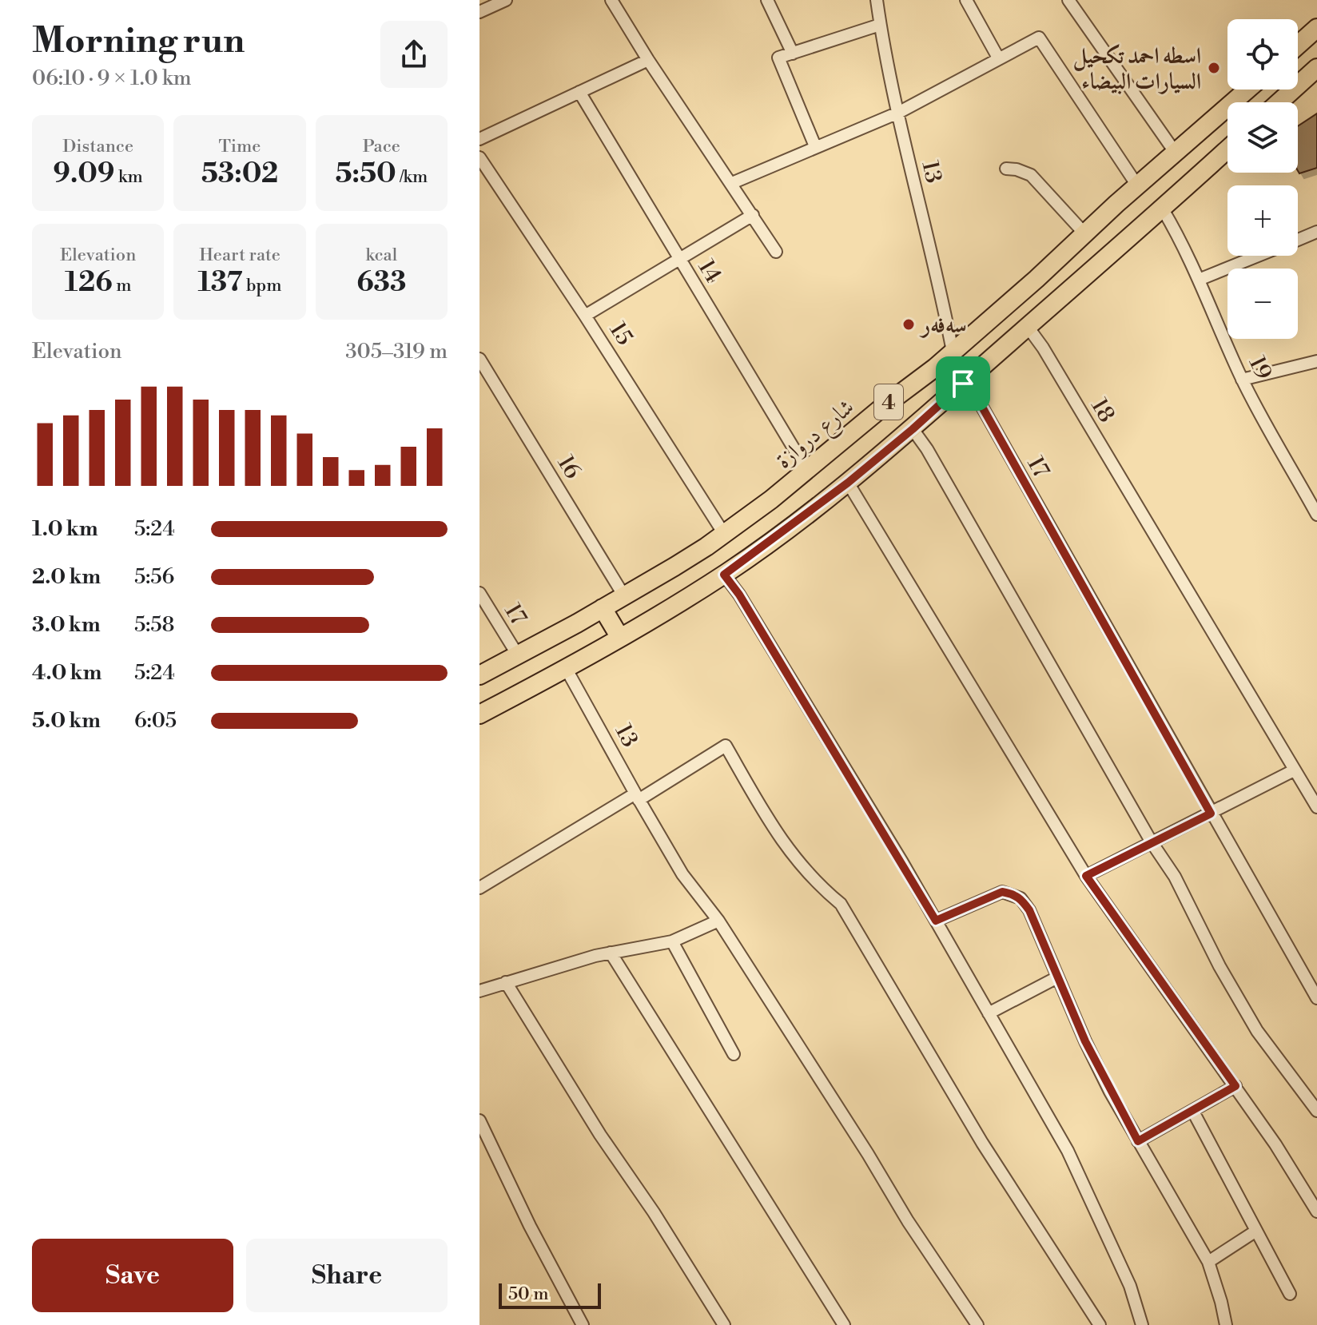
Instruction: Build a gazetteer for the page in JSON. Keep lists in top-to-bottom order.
{
  "streets": {
    "main road": ["4", "شارع دروازة"],
    "street": [
      "13",
      "14",
      "15",
      "19",
      "18",
      "16",
      "17"
    ]
  },
  "crossings": [
    ["13", "4"],
    ["13", "شارع دروازة"],
    ["14", "شارع دروازة"],
    ["15", "شارع دروازة"],
    ["19", "4"],
    ["4", "18"],
    ["4", "17"],
    ["شارع دروازة", "16"],
    ["شارع دروازة", "17"]
  ],
  "places": ["اسطه احمد تكحيل السيارات البيضاء", "سەفەر"],
  "scale_bar": "50 m",
  "page": {
    "heading": ["Morning run", "06:10 · 9 × 1.0 km"],
    "map_buttons": ["+", "−"],
    "stats": [
      ["Distance", "9.09 km"],
      ["Time", "53:02"],
      ["Pace", "5:50 /km"],
      ["Elevation", "126 m"],
      ["Heart rate", "137 bpm"],
      ["kcal", "633"]
    ],
    "chart": ["Elevation", "305–319 m"],
    "list": [
      {
        "name": "1.0 km",
        "note": "5:24"
      },
      {
        "name": "2.0 km",
        "note": "5:56"
      },
      {
        "name": "3.0 km",
        "note": "5:58"
      },
      {
        "name": "4.0 km",
        "note": "5:24"
      },
      {
        "name": "5.0 km",
        "note": "6:05"
      }
    ],
    "buttons": ["Save", "Share"],
    "scale": "50 m"
  }
}
